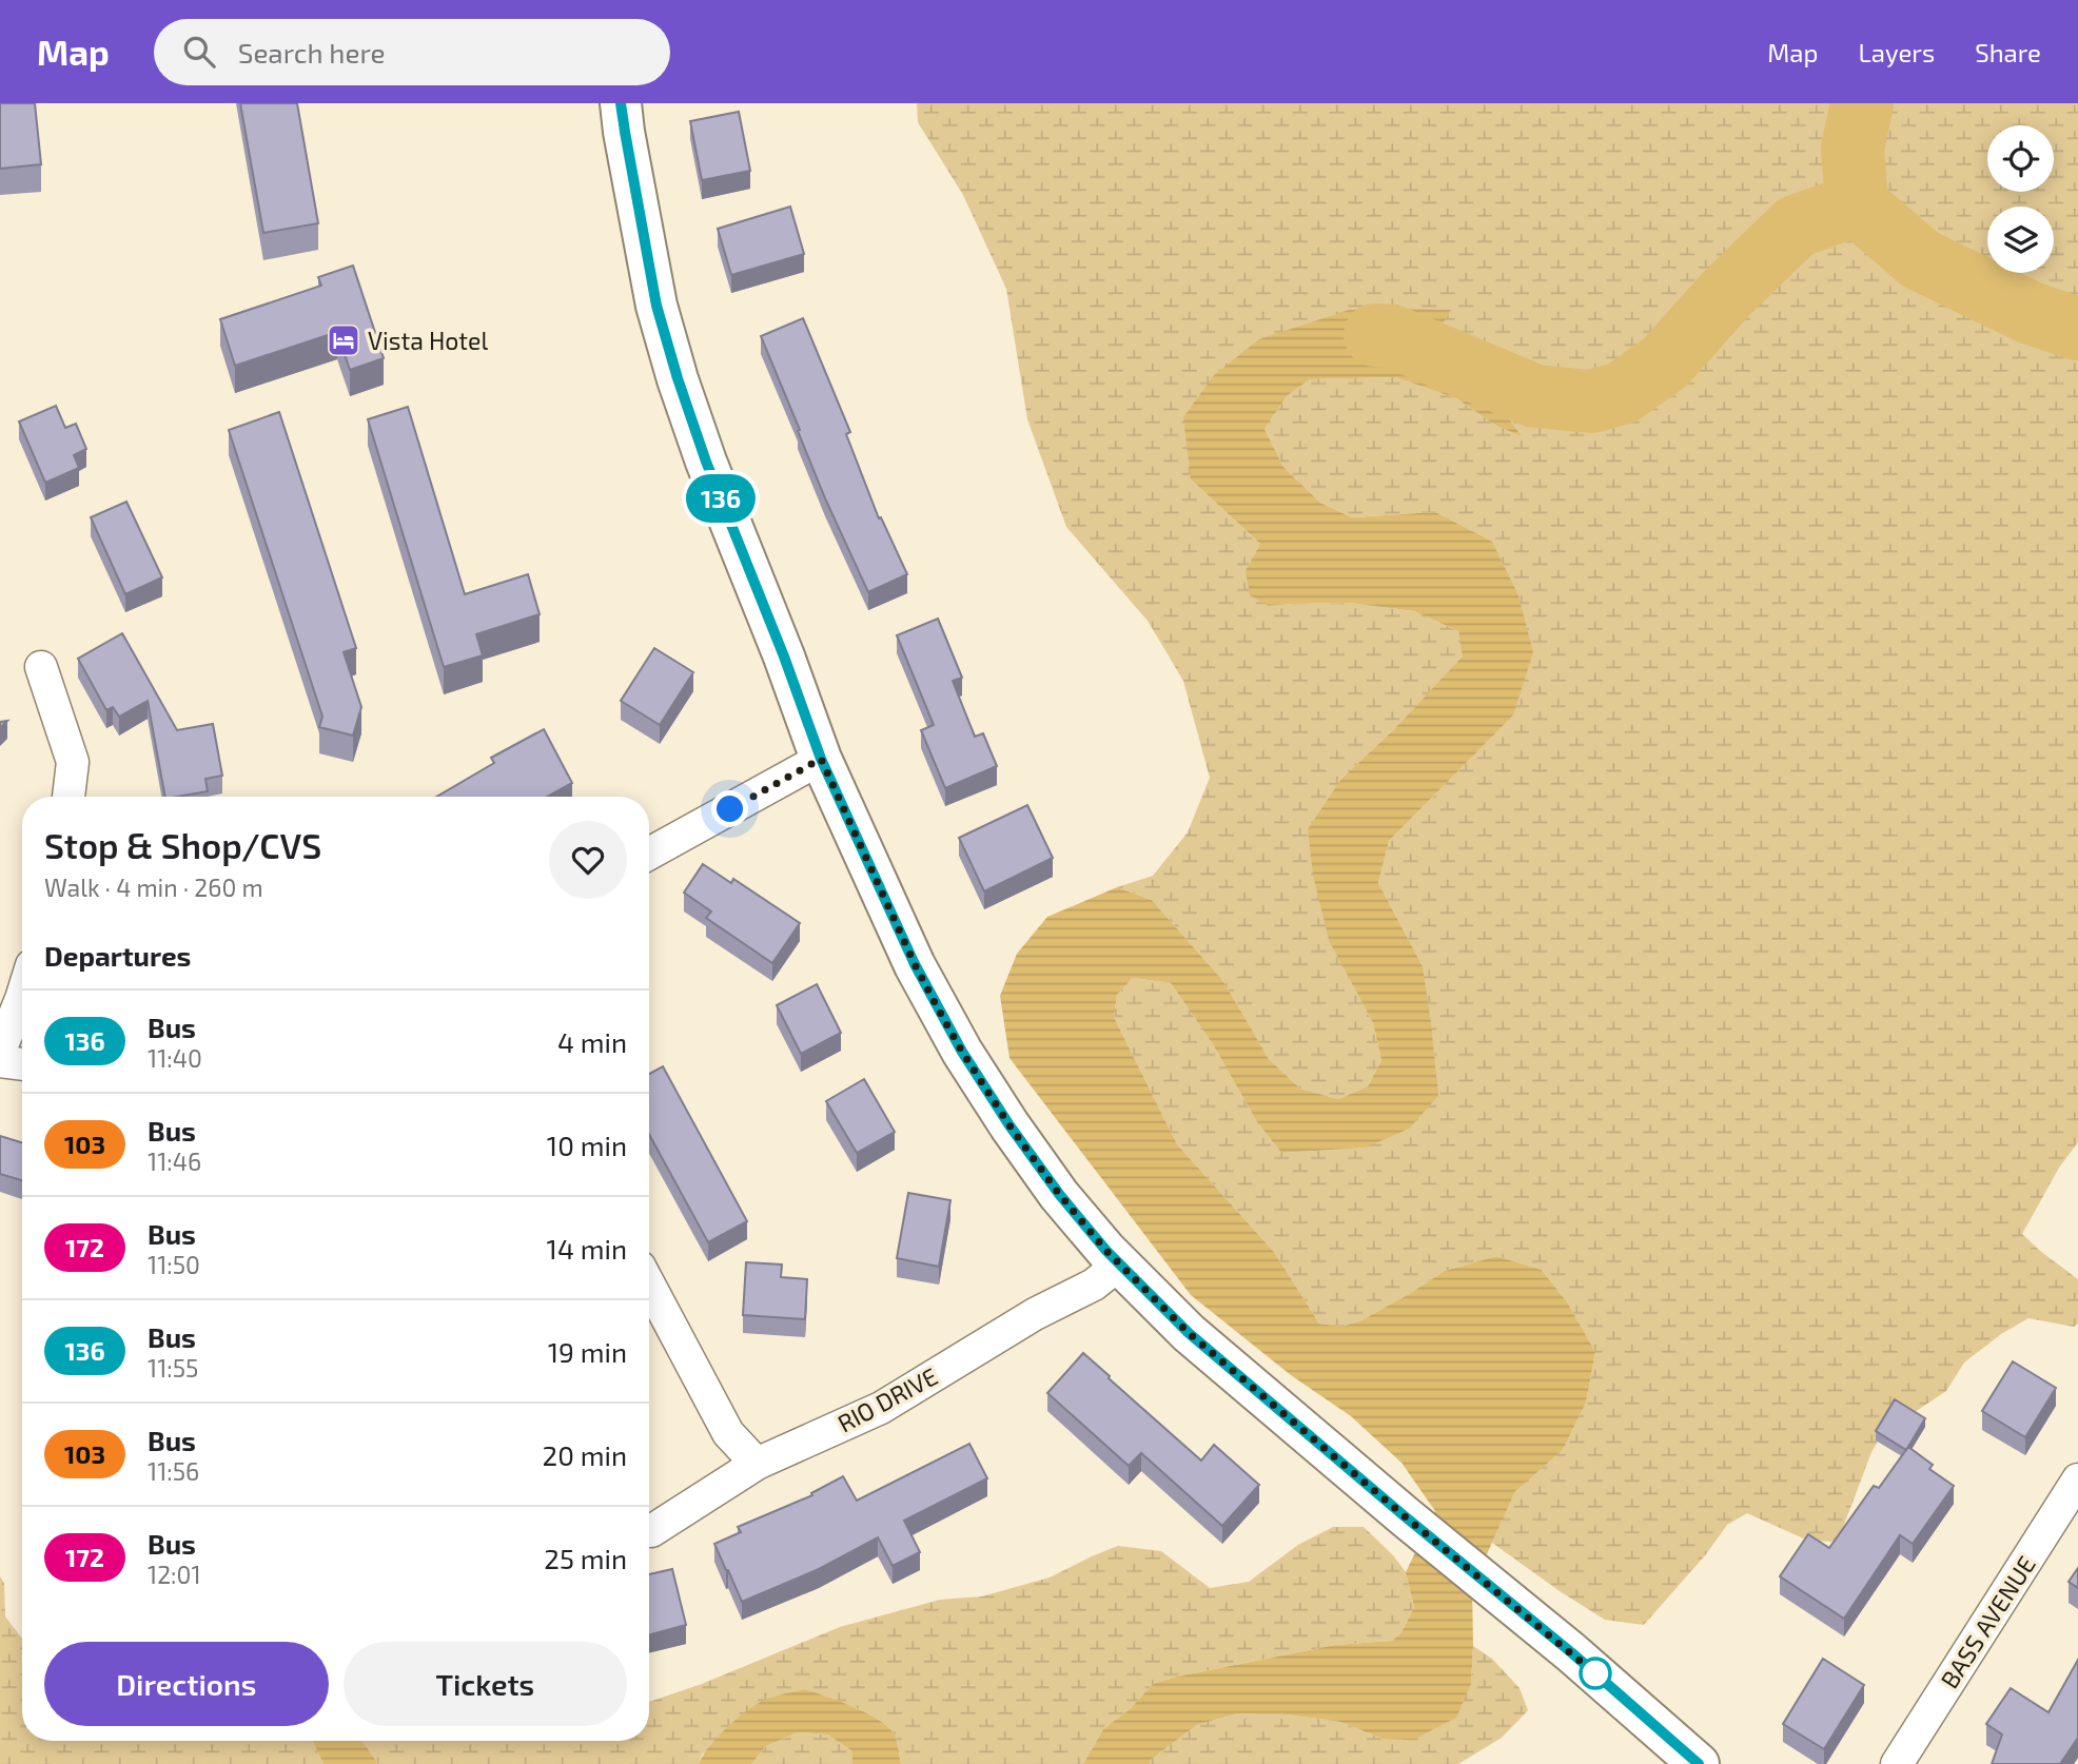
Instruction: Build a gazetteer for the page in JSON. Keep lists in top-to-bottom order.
{
  "streets": {
    "street": ["RIO DRIVE", "BASS AVENUE"]
  },
  "places": {
    "hotel": ["Vista Hotel"]
  },
  "lines": ["bus line 136"],
  "page": {
    "header": "Map",
    "search": "Search here",
    "nav": ["Map", "Layers", "Share"],
    "on_map": "136",
    "heading": [
      ["Stop & Shop/CVS", "Walk · 4 min · 260 m"],
      "Departures"
    ],
    "list": [
      {
        "mark": "136",
        "name": "Bus",
        "note": "11:40",
        "value": "4 min"
      },
      {
        "mark": "103",
        "name": "Bus",
        "note": "11:46",
        "value": "10 min"
      },
      {
        "mark": "172",
        "name": "Bus",
        "note": "11:50",
        "value": "14 min"
      },
      {
        "mark": "136",
        "name": "Bus",
        "note": "11:55",
        "value": "19 min"
      },
      {
        "mark": "103",
        "name": "Bus",
        "note": "11:56",
        "value": "20 min"
      },
      {
        "mark": "172",
        "name": "Bus",
        "note": "12:01",
        "value": "25 min"
      }
    ],
    "buttons": ["Directions", "Tickets"]
  }
}
